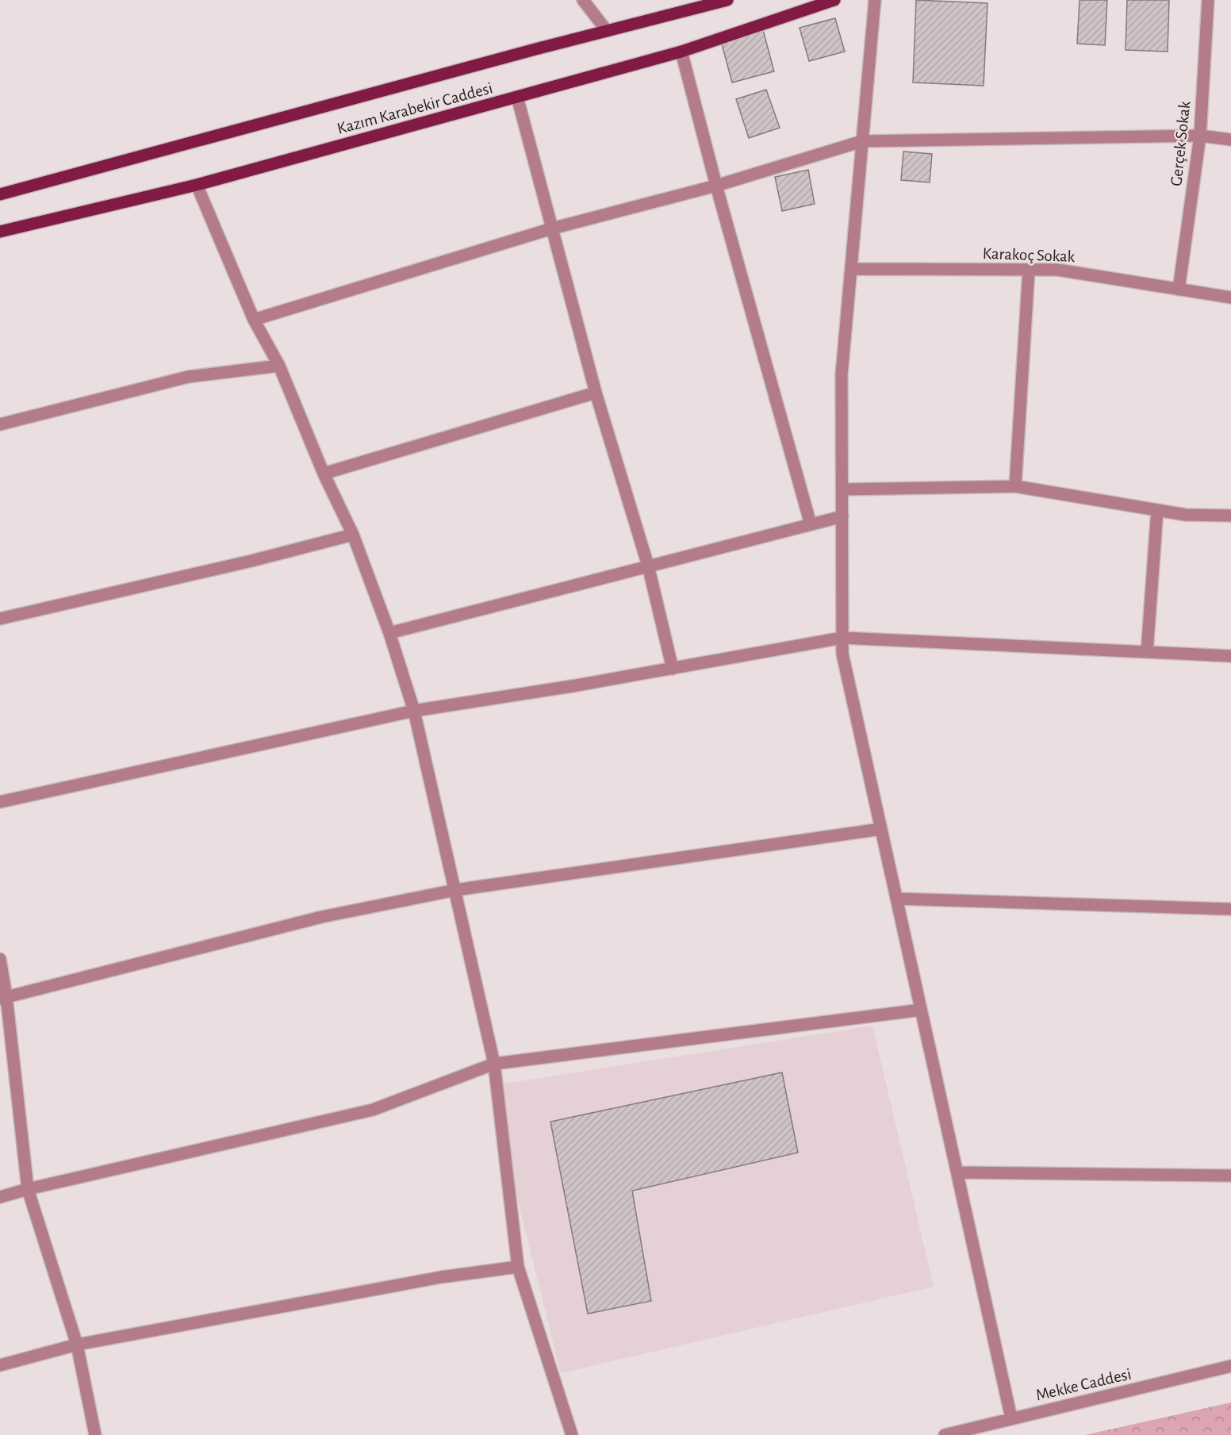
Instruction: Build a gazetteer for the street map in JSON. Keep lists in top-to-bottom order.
{
  "streets": {
    "main road": ["Kazım Karabekir Caddesi"],
    "street": ["Gerçek Sokak", "Karakoç Sokak", "Mekke Caddesi"]
  },
  "crossings": [
    ["Gerçek Sokak", "Karakoç Sokak"]
  ]
}
